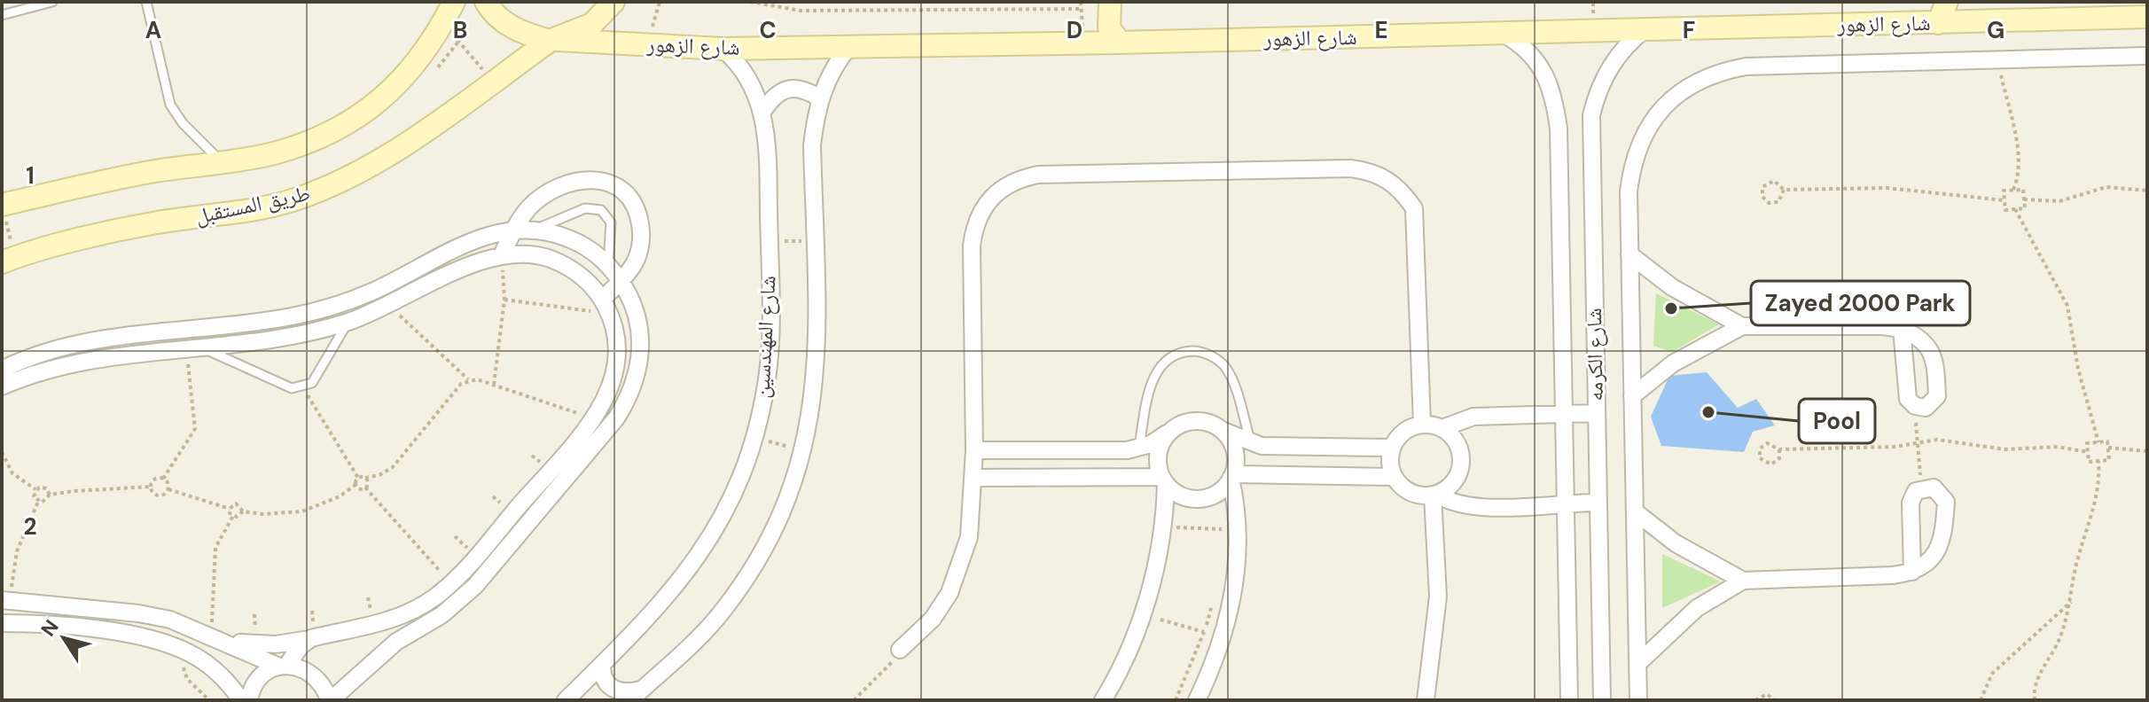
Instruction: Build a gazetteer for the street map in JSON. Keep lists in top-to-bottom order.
{
  "streets": {
    "main road": ["شارع الزهور", "طريق المستقبل"],
    "street": ["شارع المهندسين", "شارع الكرمه"]
  },
  "crossings": [
    ["شارع الزهور", "طريق المستقبل"],
    ["شارع الزهور", "شارع المهندسين"],
    ["شارع الزهور", "شارع الكرمه"]
  ],
  "places": ["Zayed 2000 Park", "Pool"],
  "north": "top left",
  "grid": {
    "columns": [
      "A",
      "B",
      "C",
      "D",
      "E",
      "F",
      "G"
    ],
    "rows": ["1", "2"]
  }
}
